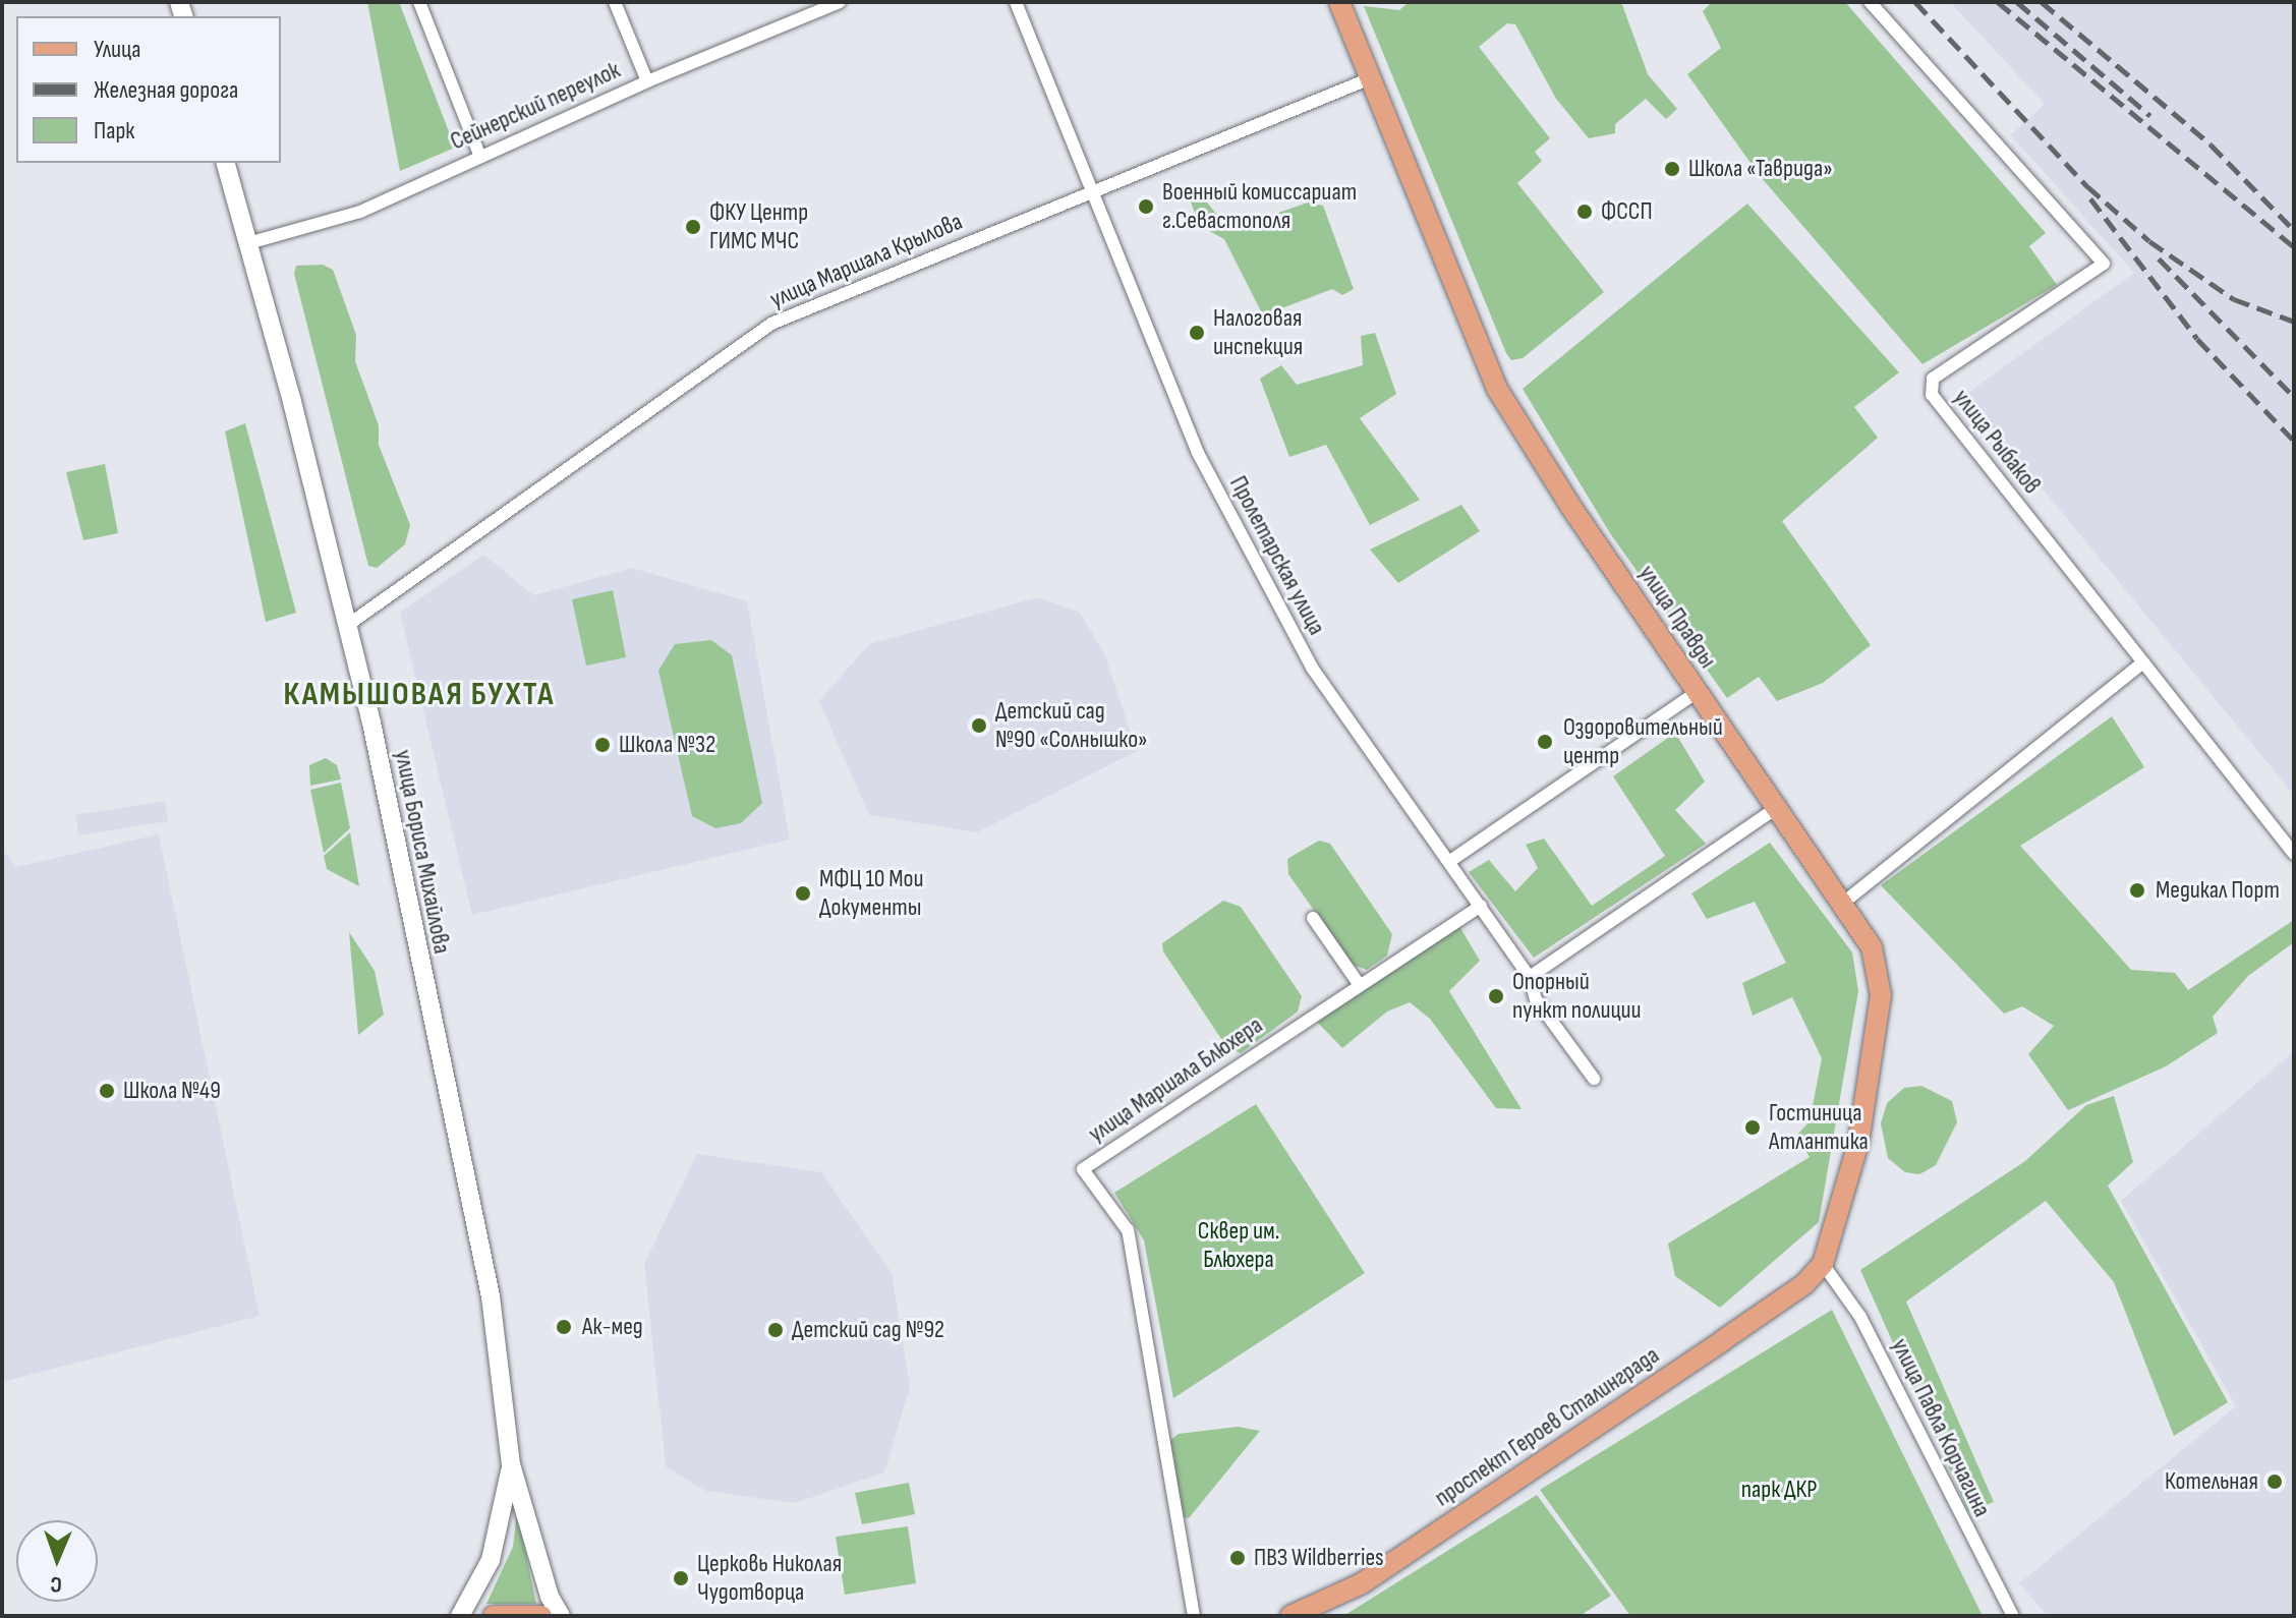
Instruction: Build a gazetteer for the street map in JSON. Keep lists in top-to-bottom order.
{
  "streets": {
    "main road": ["улица Правды", "проспект Героев Сталинграда"],
    "street": [
      "Сейнерский переулок",
      "улица Маршала Крылова",
      "улица Рыбаков",
      "Пролетарская улица",
      "улица Бориса Михайлова",
      "улица Маршала Блюхера",
      "улица Павла Корчагина"
    ]
  },
  "crossings": [
    ["Сейнерский переулок", "улица Бориса Михайлова"],
    ["улица Маршала Крылова", "Пролетарская улица"],
    ["улица Маршала Крылова", "улица Правды"],
    ["улица Маршала Крылова", "улица Бориса Михайлова"],
    ["Пролетарская улица", "улица Маршала Блюхера"],
    ["улица Правды", "проспект Героев Сталинграда"],
    ["улица Правды", "улица Павла Корчагина"],
    ["проспект Героев Сталинграда", "улица Павла Корчагина"]
  ],
  "districts": ["КАМЫШОВАЯ БУХТА"],
  "parks": ["Сквер им. Блюхера", "парк ДКР"],
  "places": [
    "Школа «Таврида»",
    "Военный комиссариат г.Севастополя",
    "ФССП",
    "ФКУ Центр ГИМС МЧС",
    "Налоговая инспекция",
    "Детский сад №90 «Солнышко»",
    "Оздоровительный центр",
    "Школа №32",
    "Медикал Порт",
    "МФЦ 10 Мои Документы",
    "Опорный пункт полиции",
    "Школа №49",
    "Гостиница Атлантика",
    "Ак-мед",
    "Детский сад №92",
    "Котельная",
    "ПВЗ Wildberries",
    "Церковь Николая Чудотворца"
  ],
  "legend": ["Улица", "Железная дорога", "Парк"],
  "north": "bottom"
}
